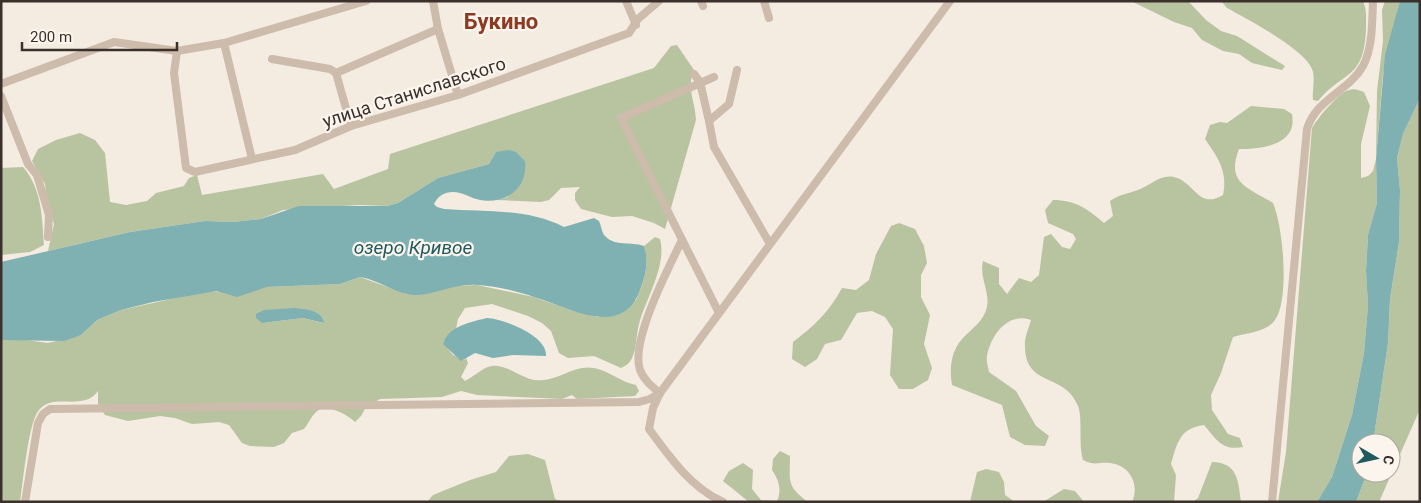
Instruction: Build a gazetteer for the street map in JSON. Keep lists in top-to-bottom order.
{
  "streets": {
    "street": ["улица Станиславского"]
  },
  "districts": ["Букино"],
  "water": ["озеро Кривое"],
  "scale_bar": "200 m",
  "north": "right"
}
